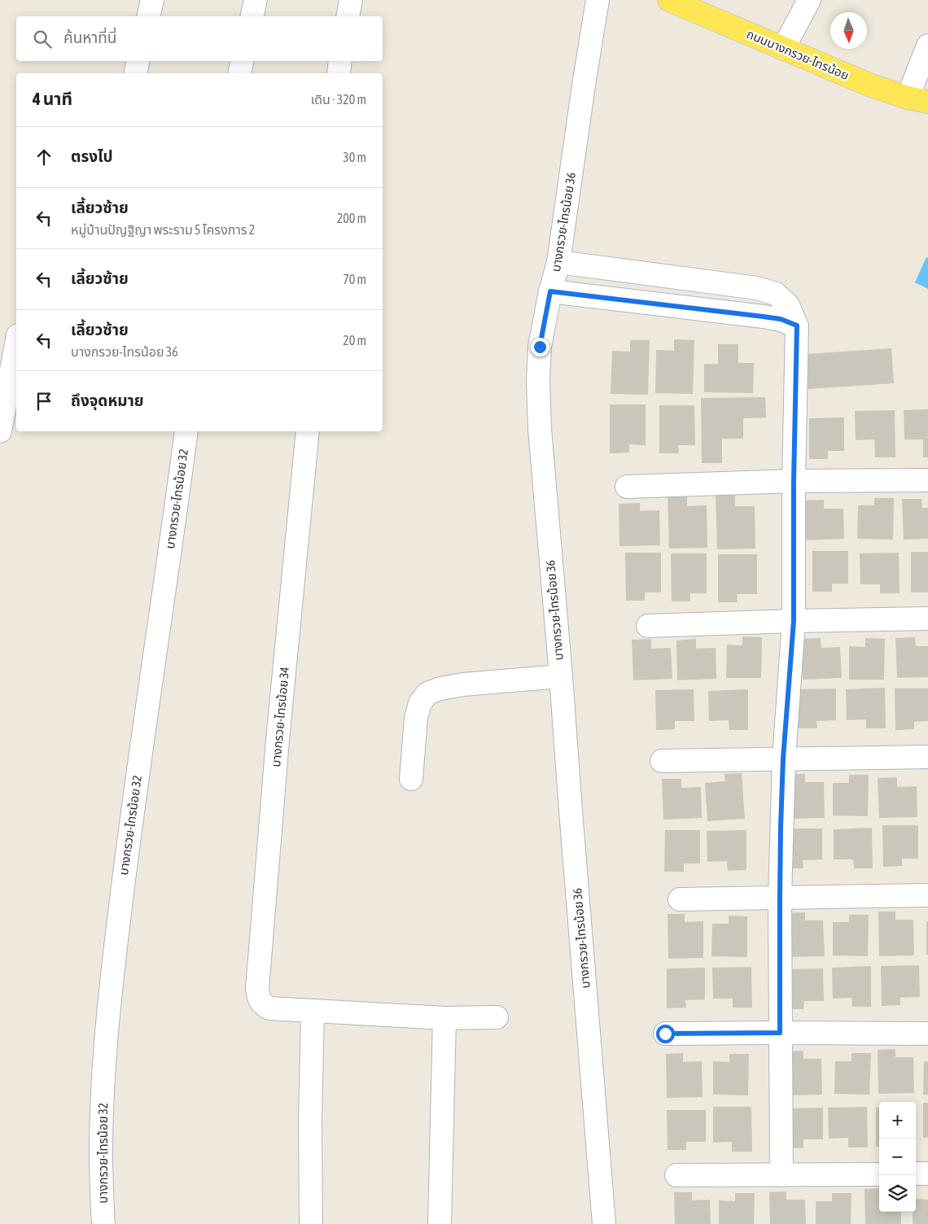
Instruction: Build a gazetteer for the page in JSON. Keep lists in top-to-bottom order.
{
  "streets": {
    "main road": ["ถนนบางกรวย-ไทรน้อย"],
    "street": ["บางกรวย-ไทรน้อย 36", "บางกรวย-ไทรน้อย 32", "บางกรวย-ไทรน้อย 34"]
  },
  "north": "bottom",
  "page": {
    "search": "ค้นหาที่นี่",
    "heading": ["4 นาที", "เดิน · 320 m"],
    "list": [
      ["ตรงไป", "30 m"],
      ["เลี้ยวซ้าย", "หมู่บ้านปัญฐิญา พระราม 5 โครงการ 2", "200 m"],
      ["เลี้ยวซ้าย", "70 m"],
      ["เลี้ยวซ้าย", "บางกรวย-ไทรน้อย 36", "20 m"],
      "ถึงจุดหมาย"
    ],
    "map_buttons": ["+", "−"]
  }
}
